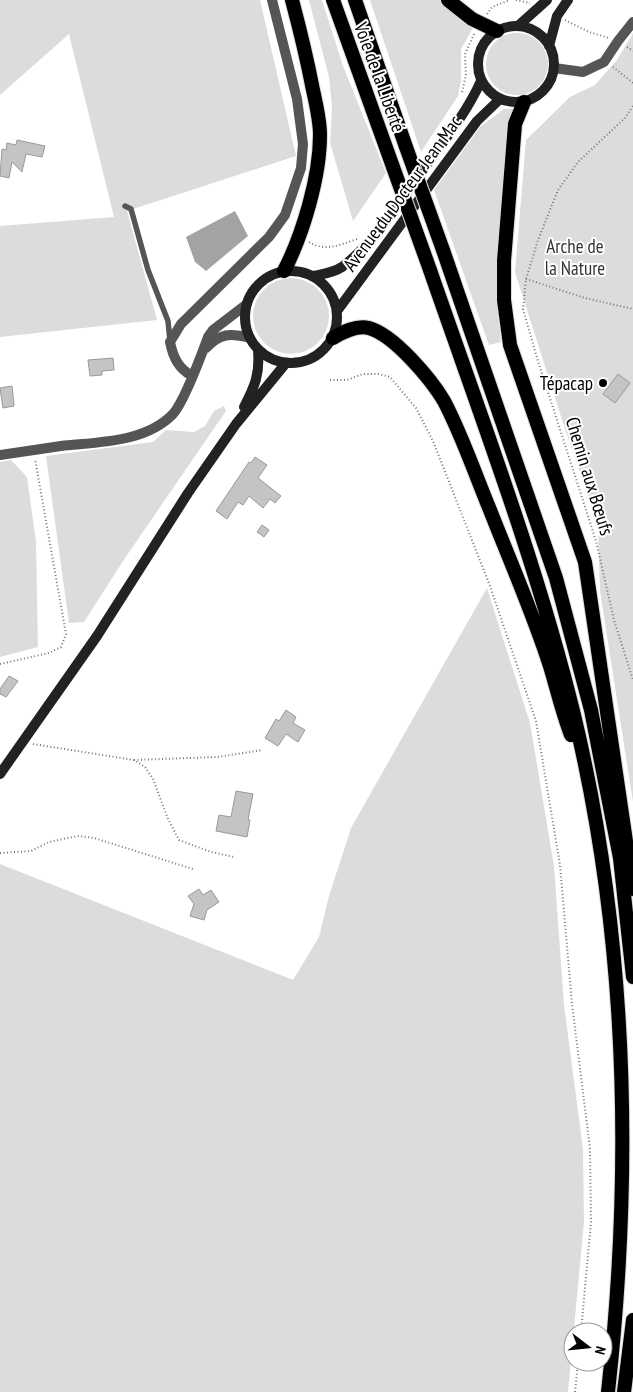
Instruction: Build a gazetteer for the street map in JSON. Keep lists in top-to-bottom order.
{
  "streets": {
    "highway": ["Voie de la Liberté"],
    "main road": ["Avenue du Docteur Jean Mac"],
    "path": ["Chemin aux Bœufs"]
  },
  "parks": ["Arche de la Nature"],
  "places": ["Tépacap"],
  "north": "right"
}
